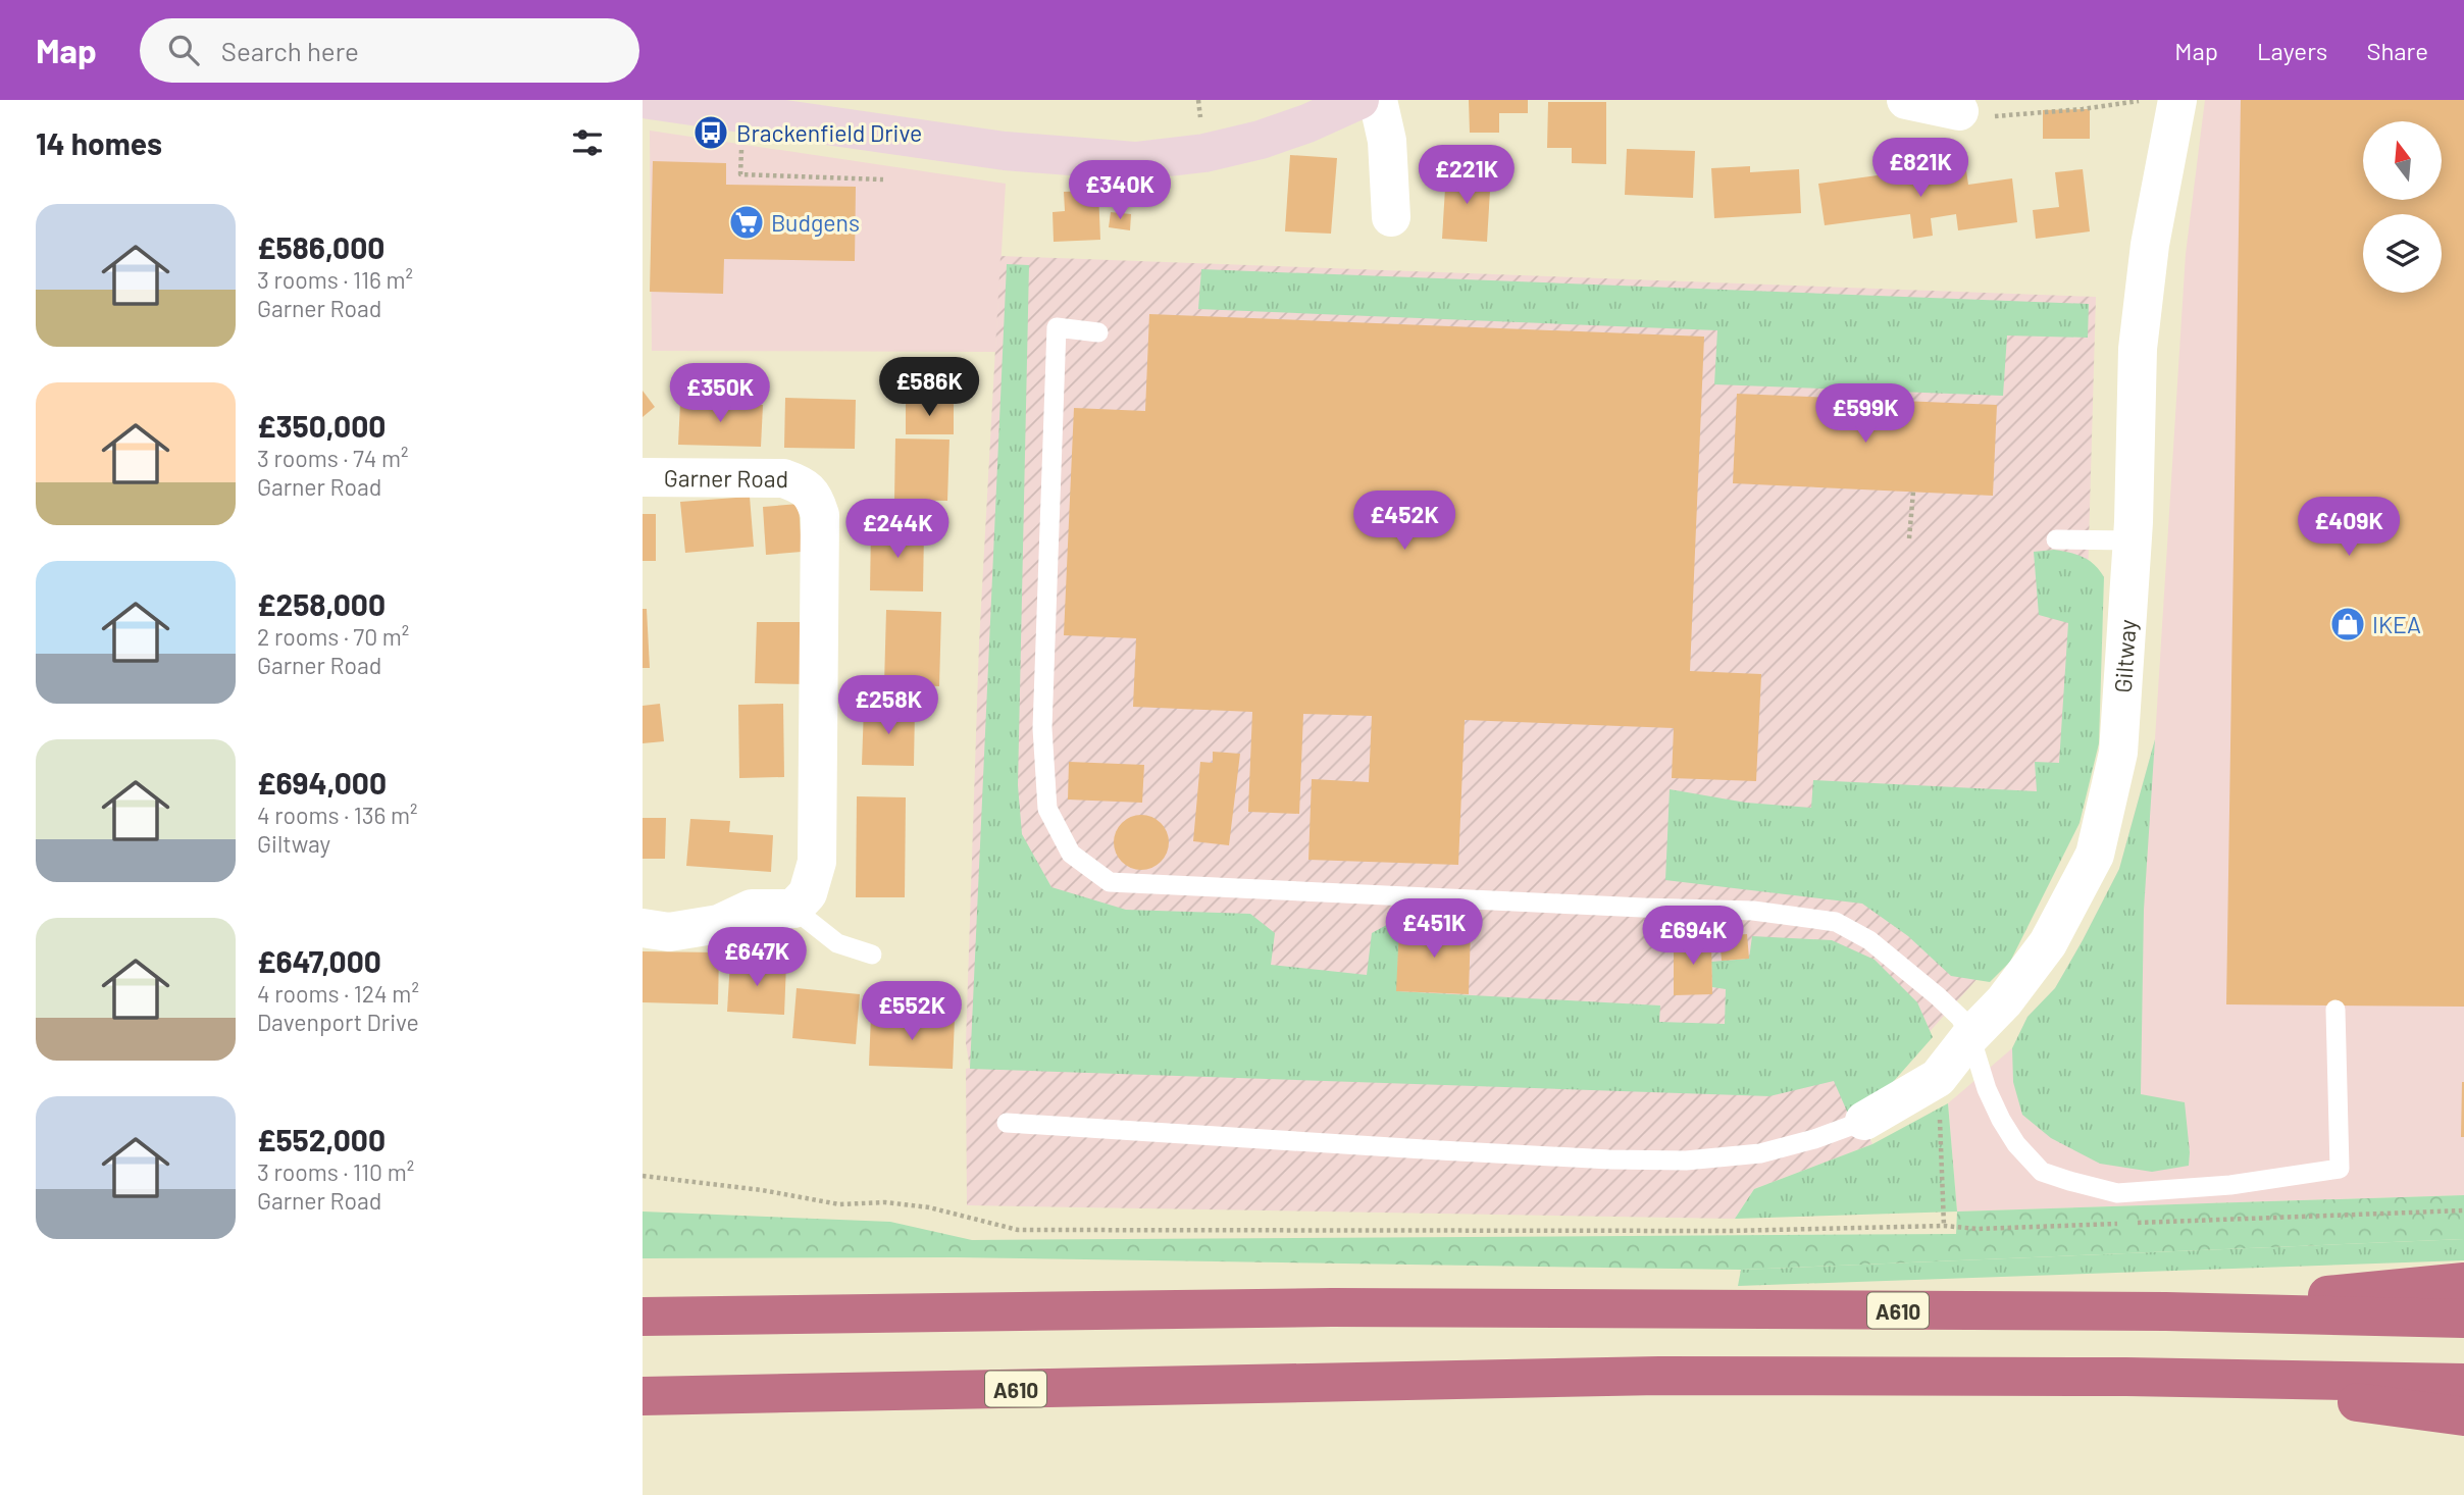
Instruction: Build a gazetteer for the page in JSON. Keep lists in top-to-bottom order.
{
  "streets": {
    "highway": ["A610"],
    "street": ["Garner Road", "Giltway"]
  },
  "places": {
    "bus stop": ["Brackenfield Drive"],
    "supermarket": ["Budgens"],
    "shop": ["IKEA"]
  },
  "north": "top",
  "page": {
    "header": "Map",
    "search": "Search here",
    "nav": ["Map", "Layers", "Share"],
    "heading": "14 homes",
    "price": [
      "£821K",
      "£221K",
      "£340K",
      "£586K",
      "£350K",
      "£599K",
      "£452K",
      "£409K",
      "£244K",
      "£258K",
      "£451K",
      "£694K",
      "£647K",
      "£552K"
    ],
    "list": [
      {
        "name": "£586,000",
        "note": "3 rooms · 116 m² · Garner Road"
      },
      {
        "name": "£350,000",
        "note": "3 rooms · 74 m² · Garner Road"
      },
      {
        "name": "£258,000",
        "note": "2 rooms · 70 m² · Garner Road"
      },
      {
        "name": "£694,000",
        "note": "4 rooms · 136 m² · Giltway"
      },
      {
        "name": "£647,000",
        "note": "4 rooms · 124 m² · Davenport Drive"
      },
      {
        "name": "£552,000",
        "note": "3 rooms · 110 m² · Garner Road"
      }
    ]
  }
}
